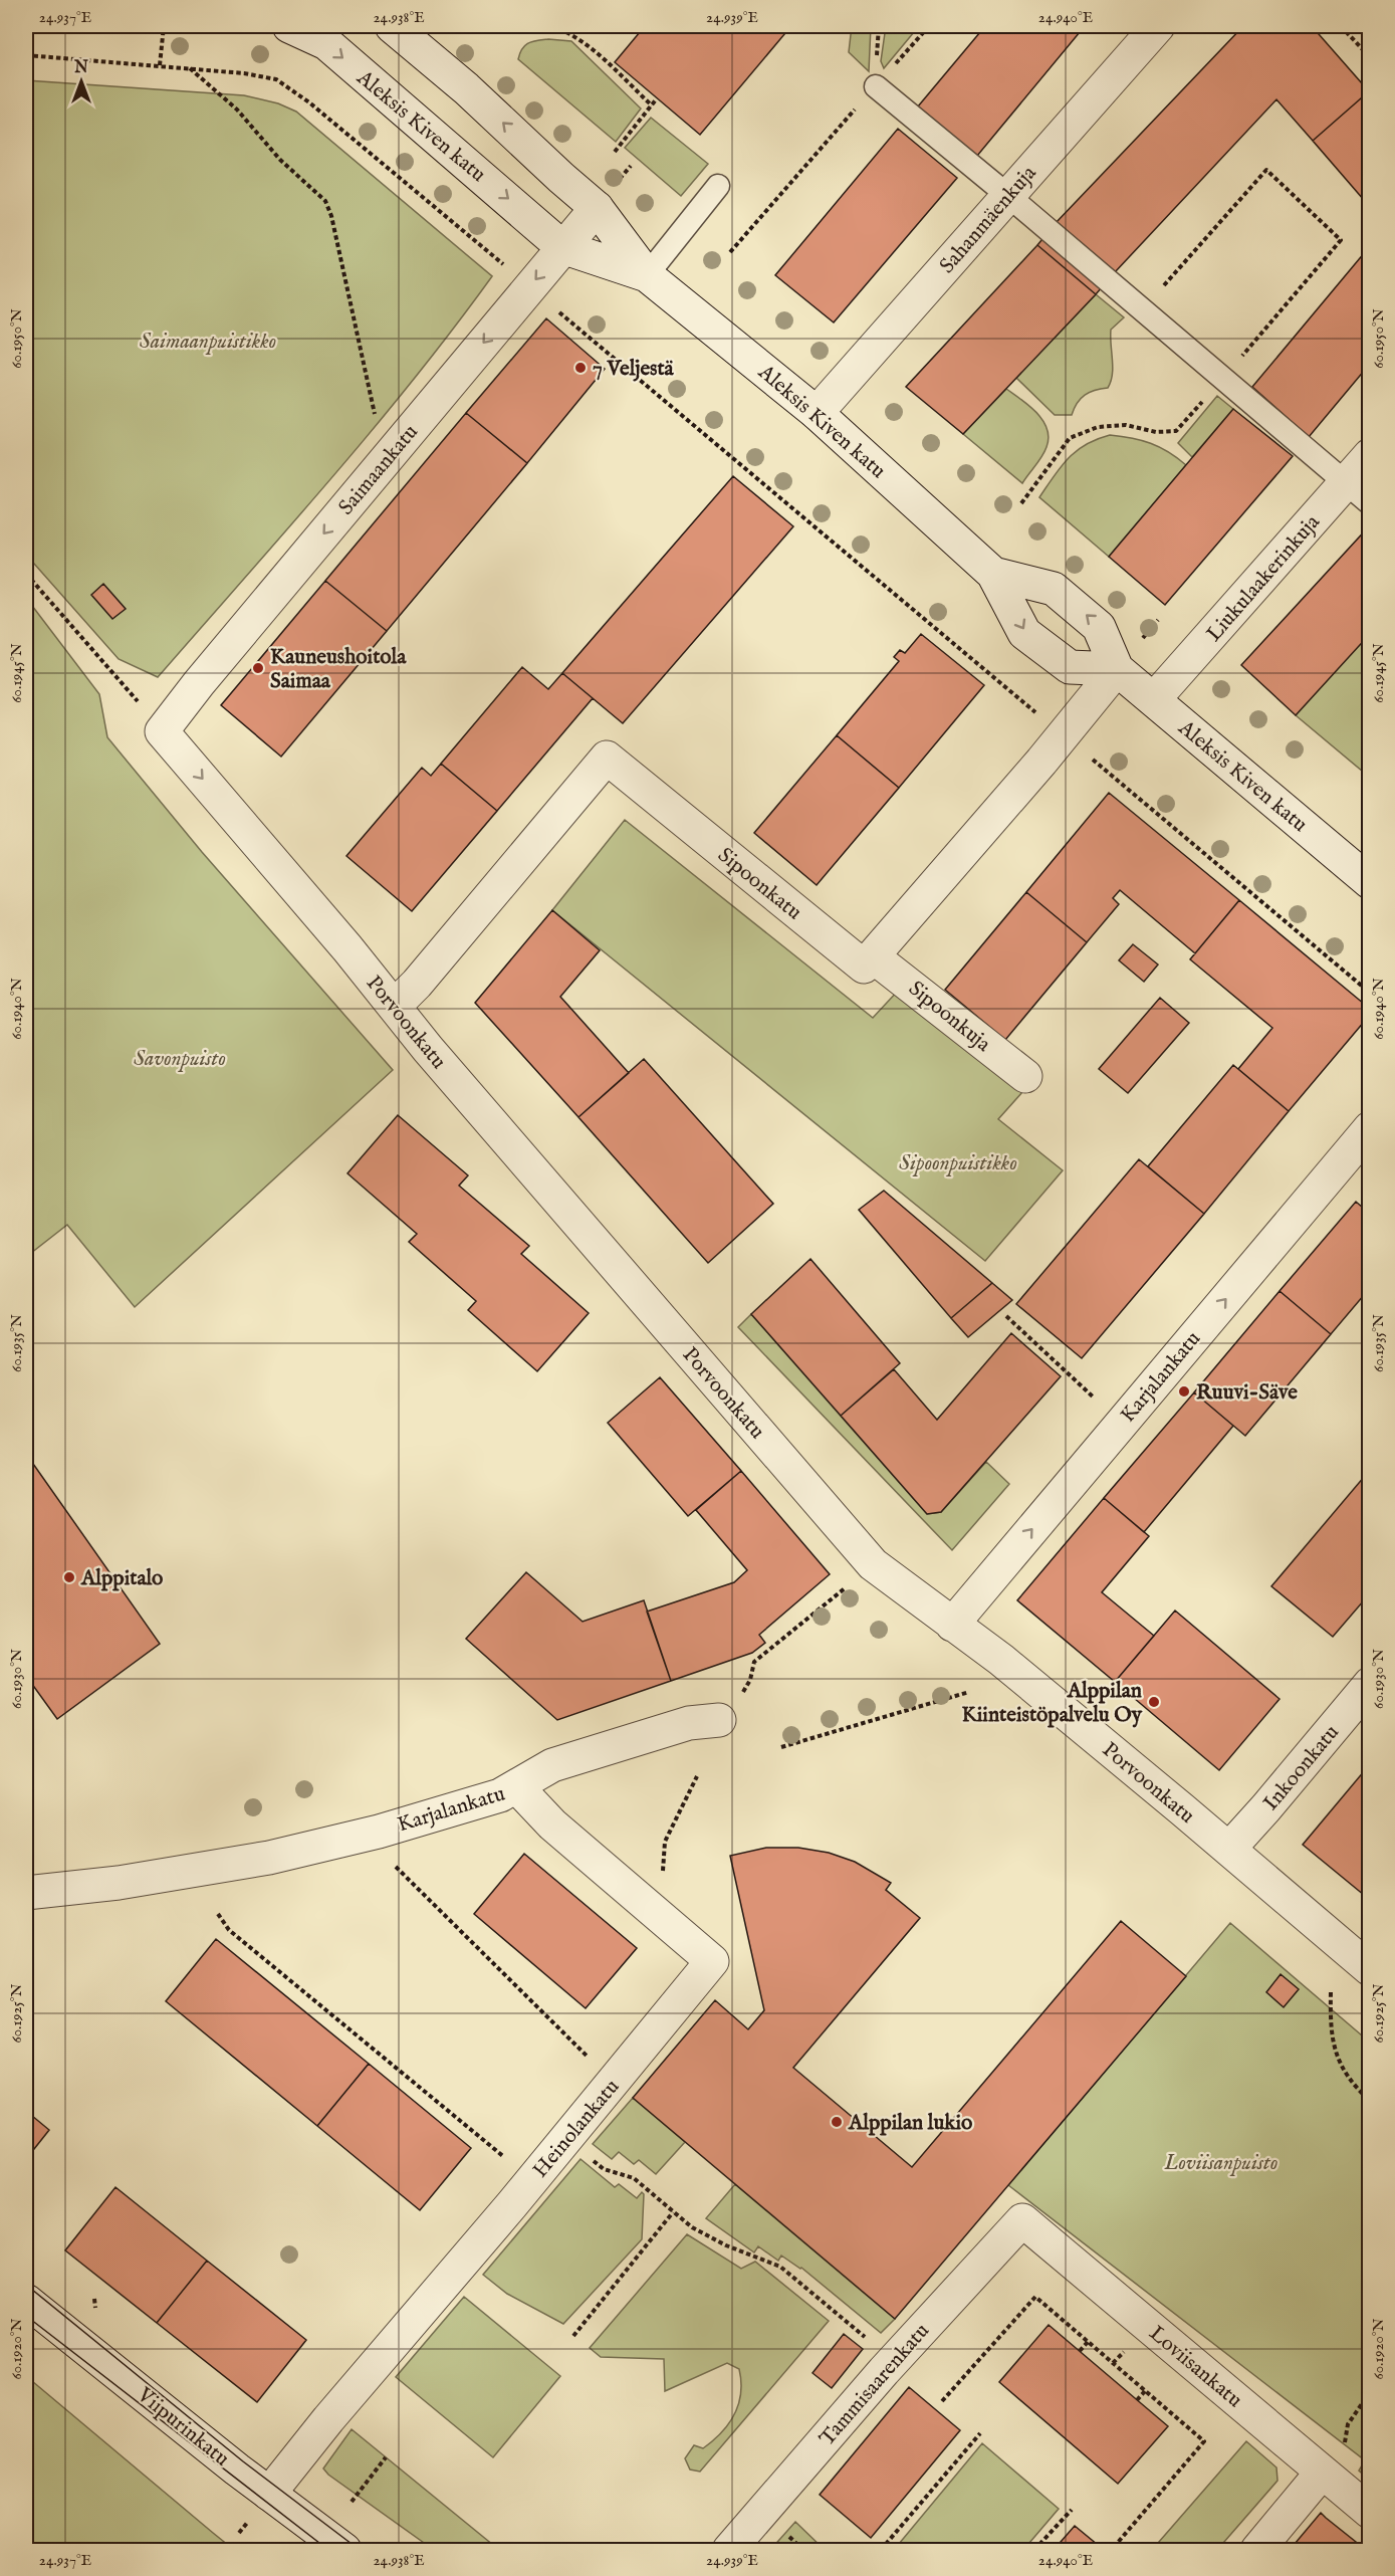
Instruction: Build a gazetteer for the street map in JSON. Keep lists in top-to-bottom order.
{
  "streets": {
    "street": [
      "Aleksis Kiven katu",
      "Sahanmäenkuja",
      "Saimaankatu",
      "Liukulaakerinkuja",
      "Sipoonkatu",
      "Sipoonkuja",
      "Porvoonkatu",
      "Karjalankatu",
      "Inkoonkatu",
      "Heinolankatu",
      "Loviisankatu",
      "Tammisaarenkatu",
      "Viipurinkatu"
    ]
  },
  "crossings": [
    ["Aleksis Kiven katu", "Sahanmäenkuja"],
    ["Aleksis Kiven katu", "Saimaankatu"],
    ["Aleksis Kiven katu", "Liukulaakerinkuja"],
    ["Saimaankatu", "Porvoonkatu"],
    ["Sipoonkatu", "Sipoonkuja"],
    ["Sipoonkatu", "Porvoonkatu"],
    ["Porvoonkatu", "Karjalankatu"],
    ["Porvoonkatu", "Inkoonkatu"],
    ["Karjalankatu", "Heinolankatu"],
    ["Heinolankatu", "Viipurinkatu"],
    ["Loviisankatu", "Tammisaarenkatu"]
  ],
  "one_way": ["Saimaankatu", "Karjalankatu"],
  "parks": [
    "Saimaanpuistikko",
    "Savonpuisto",
    "Sipoonpuistikko",
    "Loviisanpuisto"
  ],
  "places": [
    "7 Veljestä",
    "Kauneushoitola Saimaa",
    "Ruuvi-Säve",
    "Alppitalo",
    "Alppilan Kiinteistöpalvelu Oy",
    "Alppilan lukio"
  ],
  "north": "top",
  "coordinates": [
    "24.937°E",
    "24.938°E",
    "24.939°E",
    "24.940°E",
    "60.1950°N",
    "60.1945°N",
    "60.1940°N",
    "60.1935°N",
    "60.1930°N",
    "60.1925°N",
    "60.1920°N"
  ]
}
